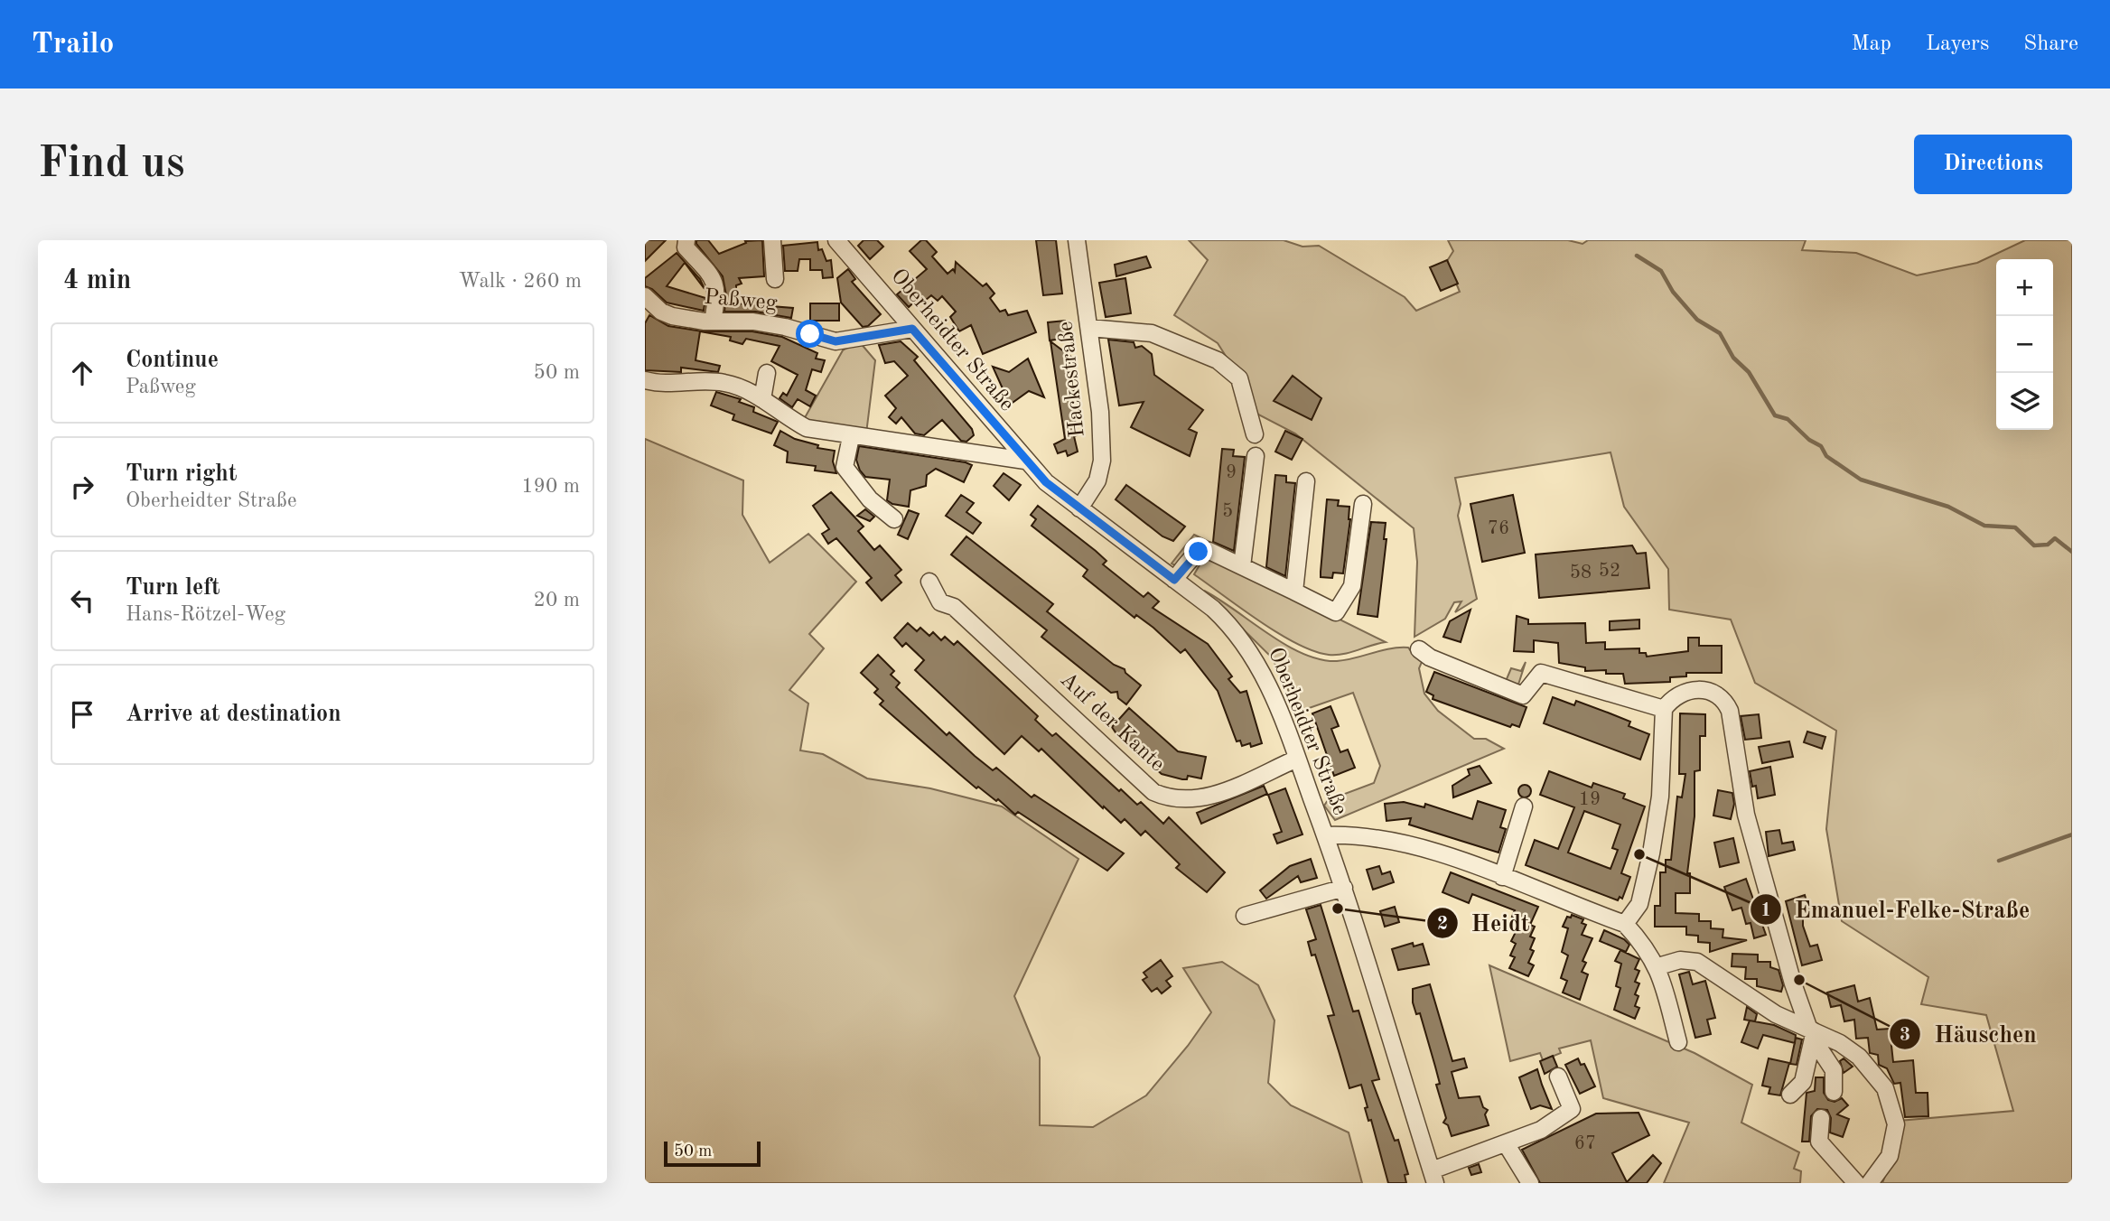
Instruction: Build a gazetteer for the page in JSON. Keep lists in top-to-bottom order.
{
  "streets": {
    "street": [
      "Paßweg",
      "Oberheidter Straße",
      "Hackestraße",
      "Auf der Kante"
    ]
  },
  "crossings": [
    ["Paßweg", "Oberheidter Straße"],
    ["Oberheidter Straße", "Hackestraße"],
    ["Oberheidter Straße", "Auf der Kante"]
  ],
  "places": ["Emanuel-Felke-Straße", "Heidt", "Häuschen"],
  "house_numbers": [
    "9",
    "5",
    "76",
    "52",
    "58",
    "19",
    "67"
  ],
  "scale_bar": "50 m",
  "page": {
    "header": "Trailo",
    "nav": ["Map", "Layers", "Share"],
    "buttons": "Directions",
    "title": "Find us",
    "heading": ["4 min", "Walk · 260 m"],
    "map_buttons": ["+", "−"],
    "list": [
      ["Continue", "Paßweg", "50 m"],
      ["Turn right", "Oberheidter Straße", "190 m"],
      ["Turn left", "Hans-Rötzel-Weg", "20 m"],
      "Arrive at destination"
    ],
    "scale": "50 m"
  }
}
